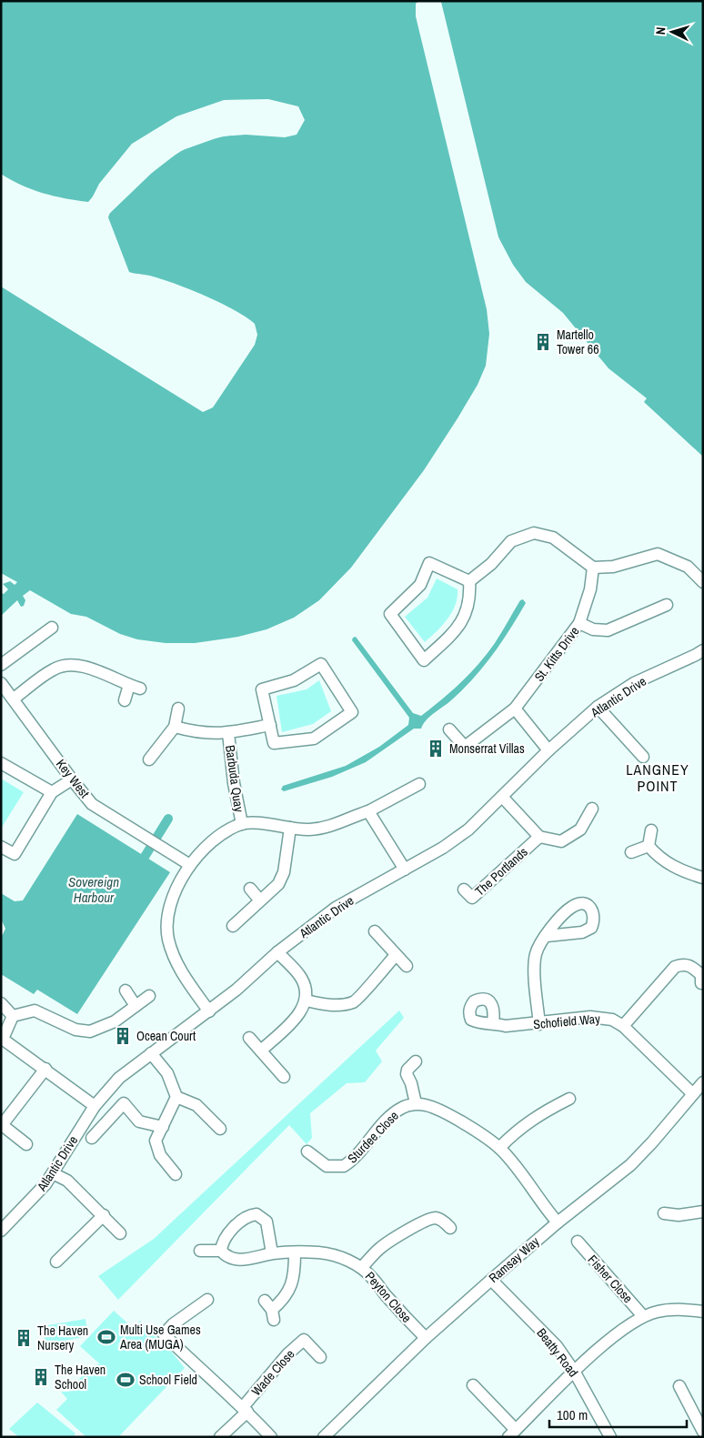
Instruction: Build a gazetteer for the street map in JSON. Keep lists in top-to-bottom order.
{
  "streets": {
    "street": [
      "St. Kitts Drive",
      "Atlantic Drive",
      "Key West",
      "Barbuda Quay",
      "The Portlands",
      "Schofield Way",
      "Sturdee Close",
      "Ramsay Way",
      "Fisher Close",
      "Peyton Close",
      "Beatty Road",
      "Wade Close"
    ]
  },
  "crossings": [
    ["Atlantic Drive", "The Portlands"],
    ["Schofield Way", "Ramsay Way"],
    ["Ramsay Way", "Peyton Close"],
    ["Ramsay Way", "Beatty Road"]
  ],
  "districts": ["LANGNEY POINT"],
  "water": ["Sovereign Harbour"],
  "places": {
    "building": [
      "Martello Tower 66",
      "Monserrat Villas",
      "Ocean Court",
      "The Haven Nursery",
      "The Haven School"
    ],
    "sports": ["Multi Use Games Area (MUGA)", "School Field"]
  },
  "scale_bar": "100 m",
  "north": "left"
}
